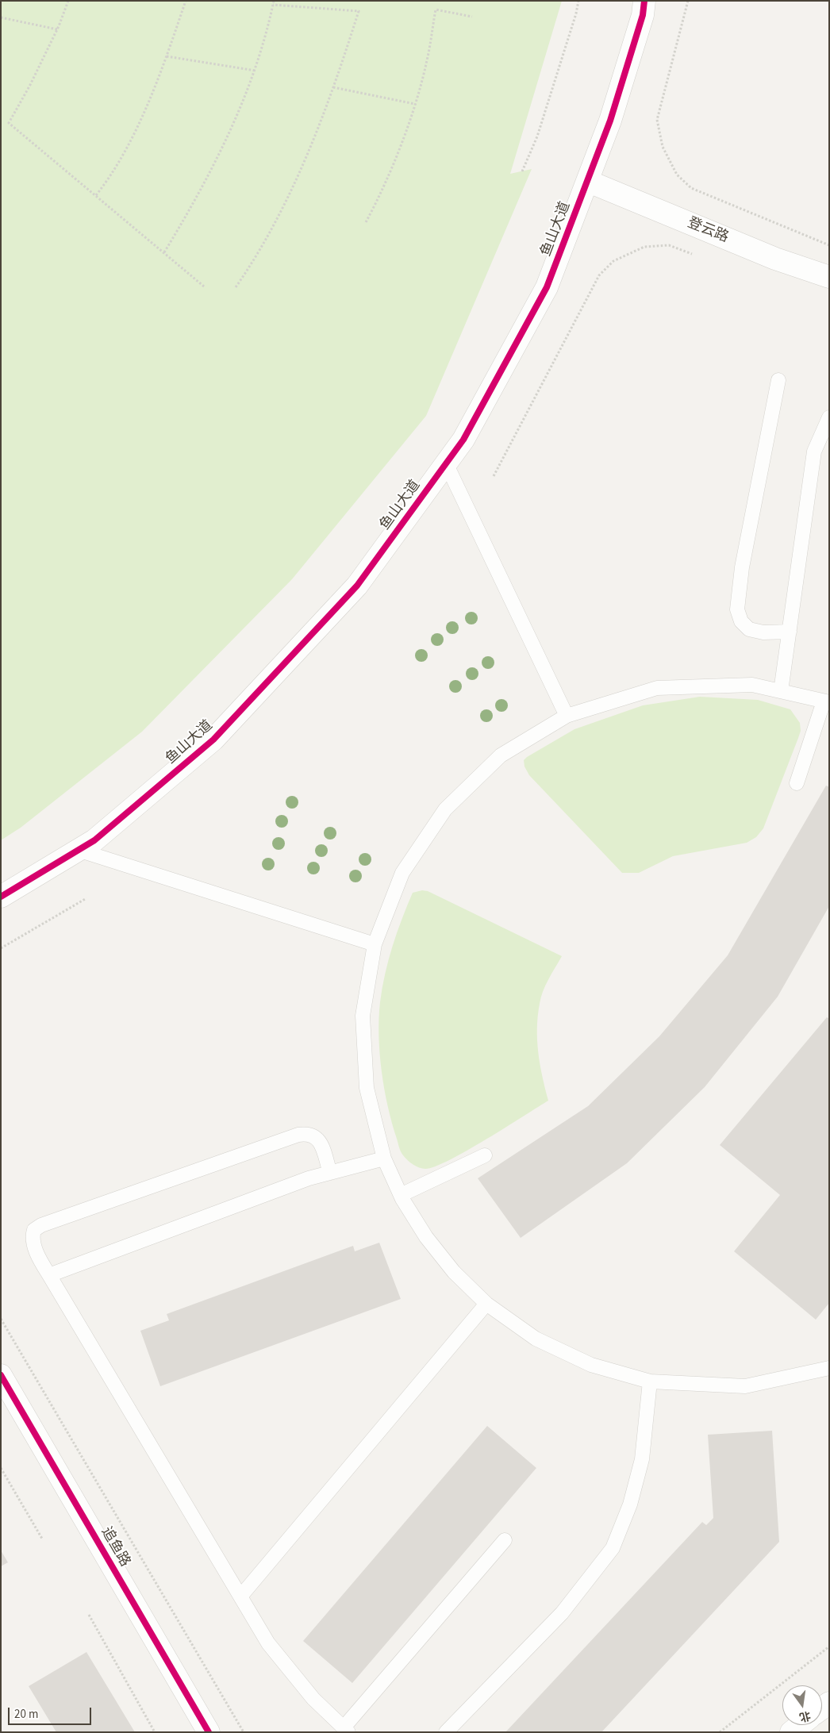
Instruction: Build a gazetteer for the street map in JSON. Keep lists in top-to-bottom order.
{
  "streets": {
    "street": ["鱼山大道", "登云路", "追鱼路"]
  },
  "crossings": [
    ["鱼山大道", "登云路"]
  ],
  "scale_bar": "20 m",
  "north": "bottom"
}
